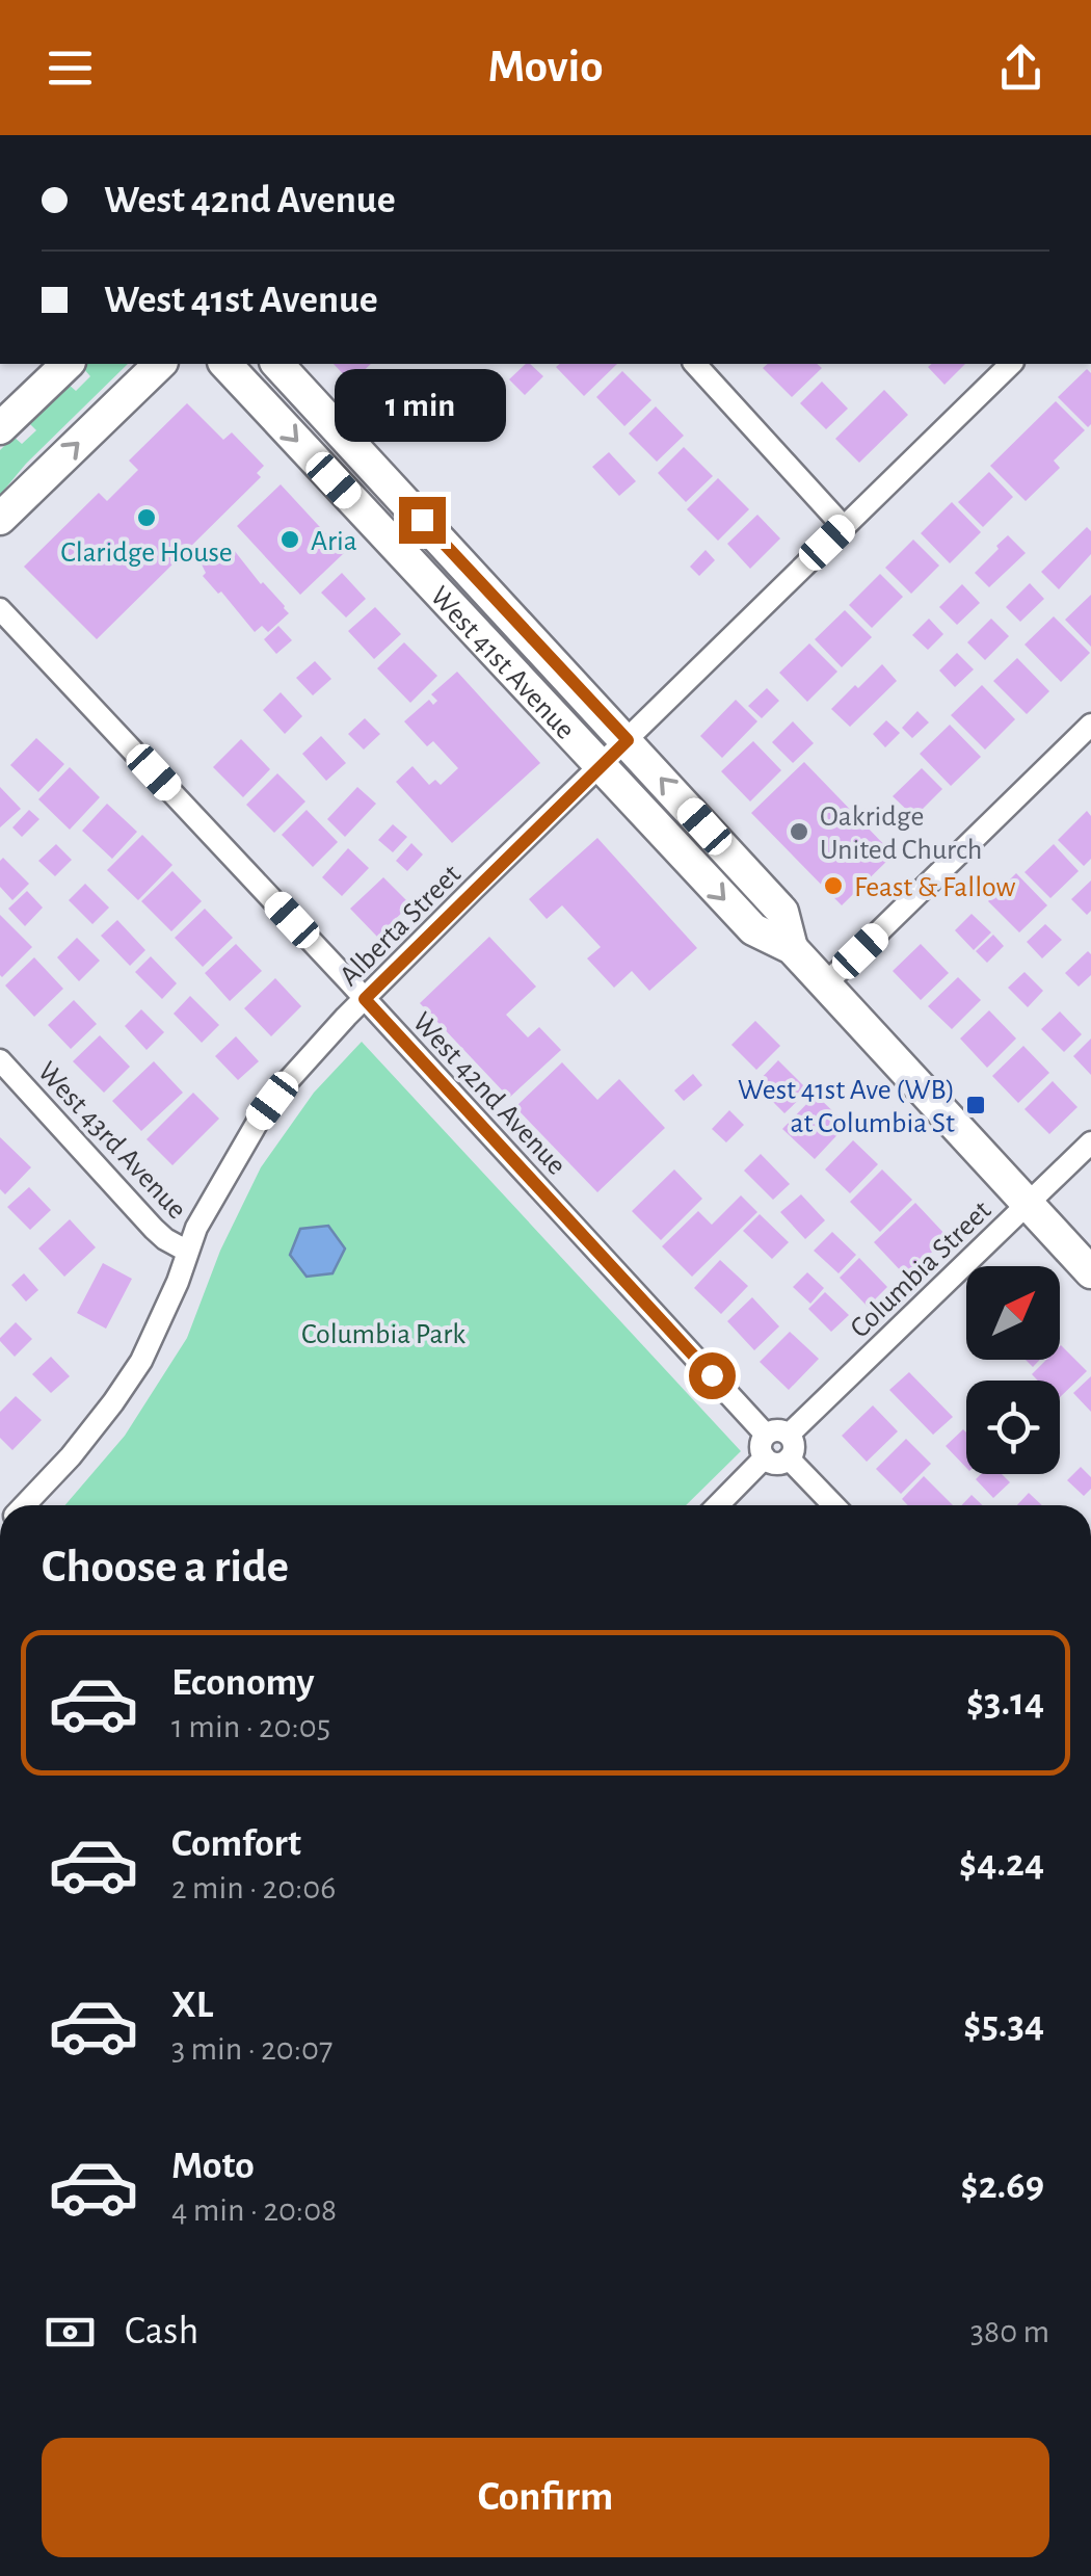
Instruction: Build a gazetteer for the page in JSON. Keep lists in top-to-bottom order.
{
  "streets": {
    "main road": ["West 41st Avenue"],
    "street": [
      "Alberta Street",
      "West 42nd Avenue",
      "West 43rd Avenue",
      "Columbia Street"
    ]
  },
  "crossings": [
    ["West 41st Avenue", "Alberta Street"],
    ["West 41st Avenue", "Columbia Street"],
    ["Alberta Street", "West 42nd Avenue"],
    ["Alberta Street", "West 43rd Avenue"],
    ["West 42nd Avenue", "Columbia Street"]
  ],
  "parks": ["Columbia Park"],
  "places": {
    "other": [
      "Claridge House",
      "Aria",
      "Oakridge United Church",
      "Feast & Fallow"
    ],
    "transit": ["West 41st Ave (WB) at Columbia St"]
  },
  "north": "top right",
  "page": {
    "header": "Movio",
    "banner": ["West 42nd Avenue", "West 41st Avenue"],
    "bubble": "1 min",
    "heading": "Choose a ride",
    "list": [
      {
        "name": "Economy",
        "note": "1 min · 20:05",
        "value": "$3.14"
      },
      {
        "name": "Comfort",
        "note": "2 min · 20:06",
        "value": "$4.24"
      },
      {
        "name": "XL",
        "note": "3 min · 20:07",
        "value": "$5.34"
      },
      {
        "name": "Moto",
        "note": "4 min · 20:08",
        "value": "$2.69"
      }
    ],
    "pay": ["Cash", "380 m"],
    "buttons": "Confirm"
  }
}
